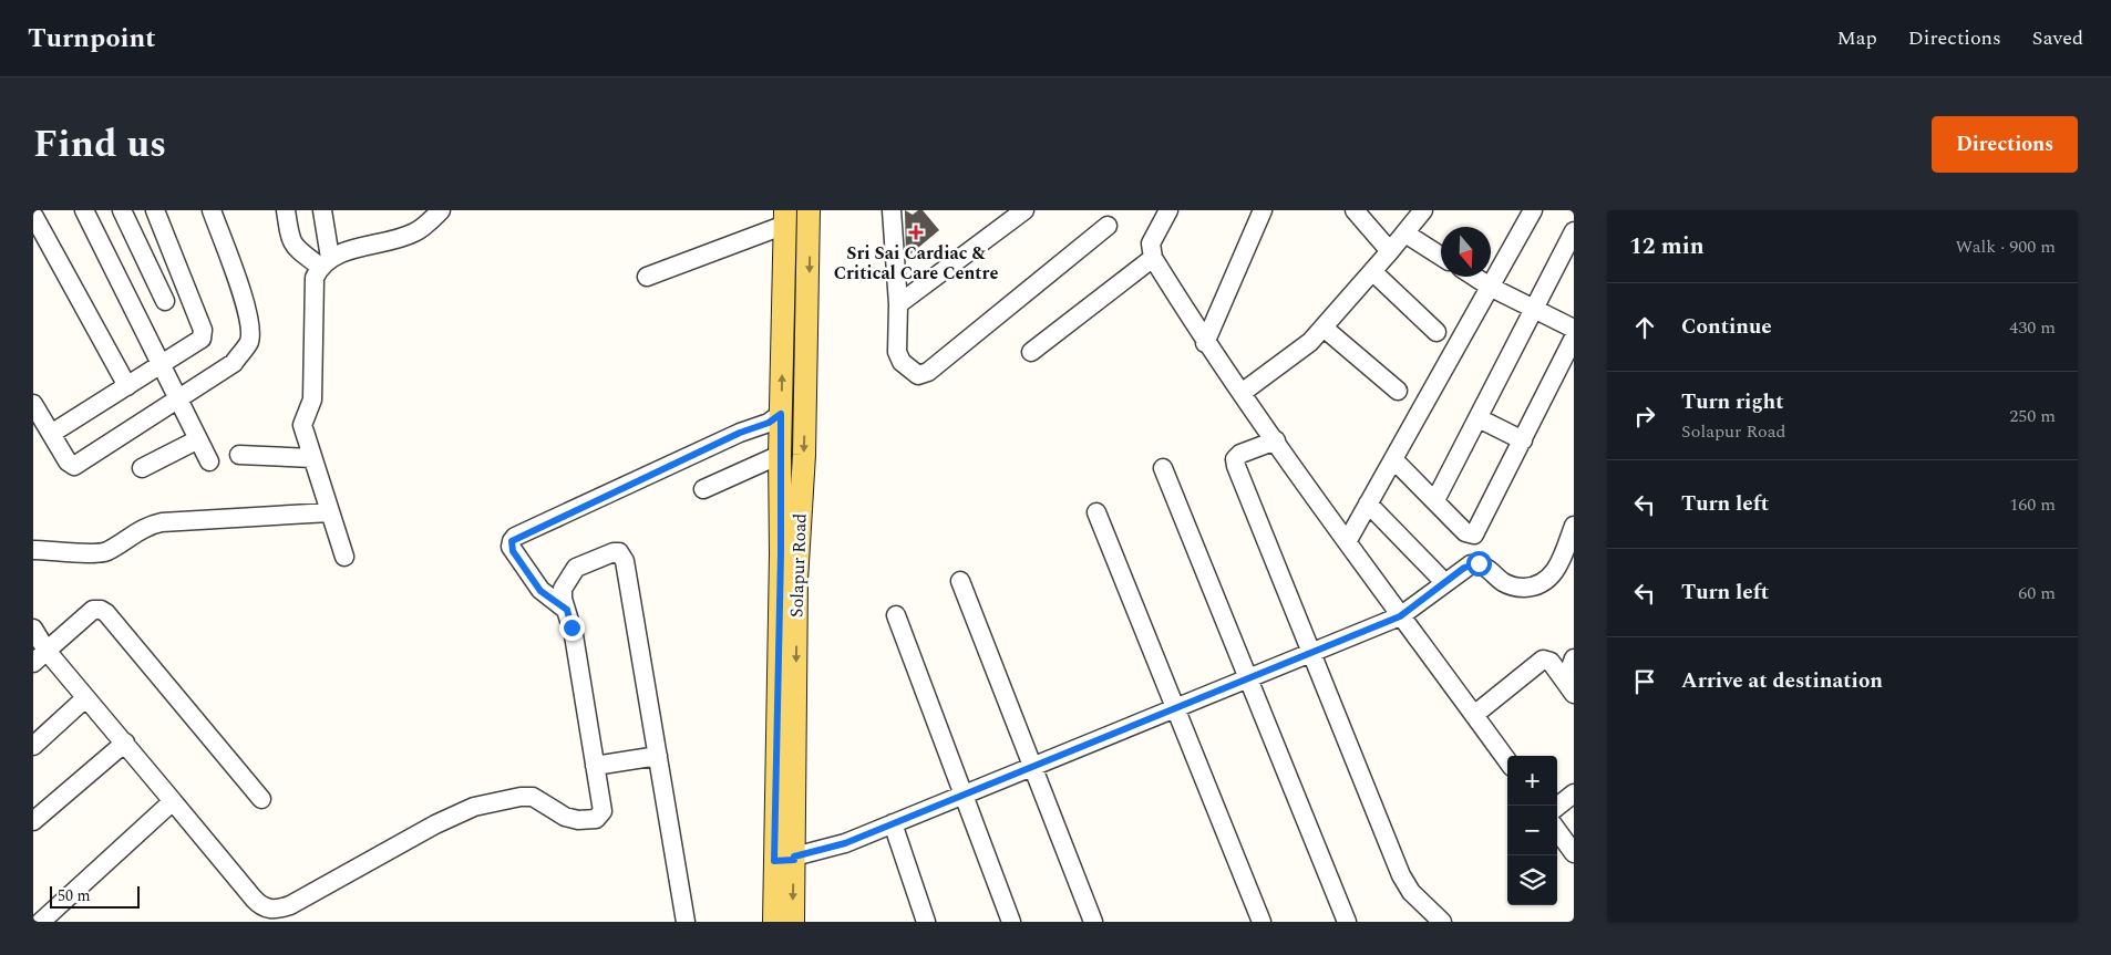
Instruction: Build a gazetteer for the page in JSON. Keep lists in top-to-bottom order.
{
  "streets": {
    "main road": ["Solapur Road"]
  },
  "places": {
    "health": ["Sri Sai Cardiac & Critical Care Centre"]
  },
  "scale_bar": "50 m",
  "north": "bottom",
  "page": {
    "header": "Turnpoint",
    "nav": ["Map", "Directions", "Saved"],
    "title": "Find us",
    "buttons": "Directions",
    "heading": ["12 min", "Walk · 900 m"],
    "list": [
      ["Continue", "430 m"],
      ["Turn right", "Solapur Road", "250 m"],
      ["Turn left", "160 m"],
      ["Turn left", "60 m"],
      "Arrive at destination"
    ],
    "map_buttons": ["+", "−"],
    "scale": "50 m"
  }
}
